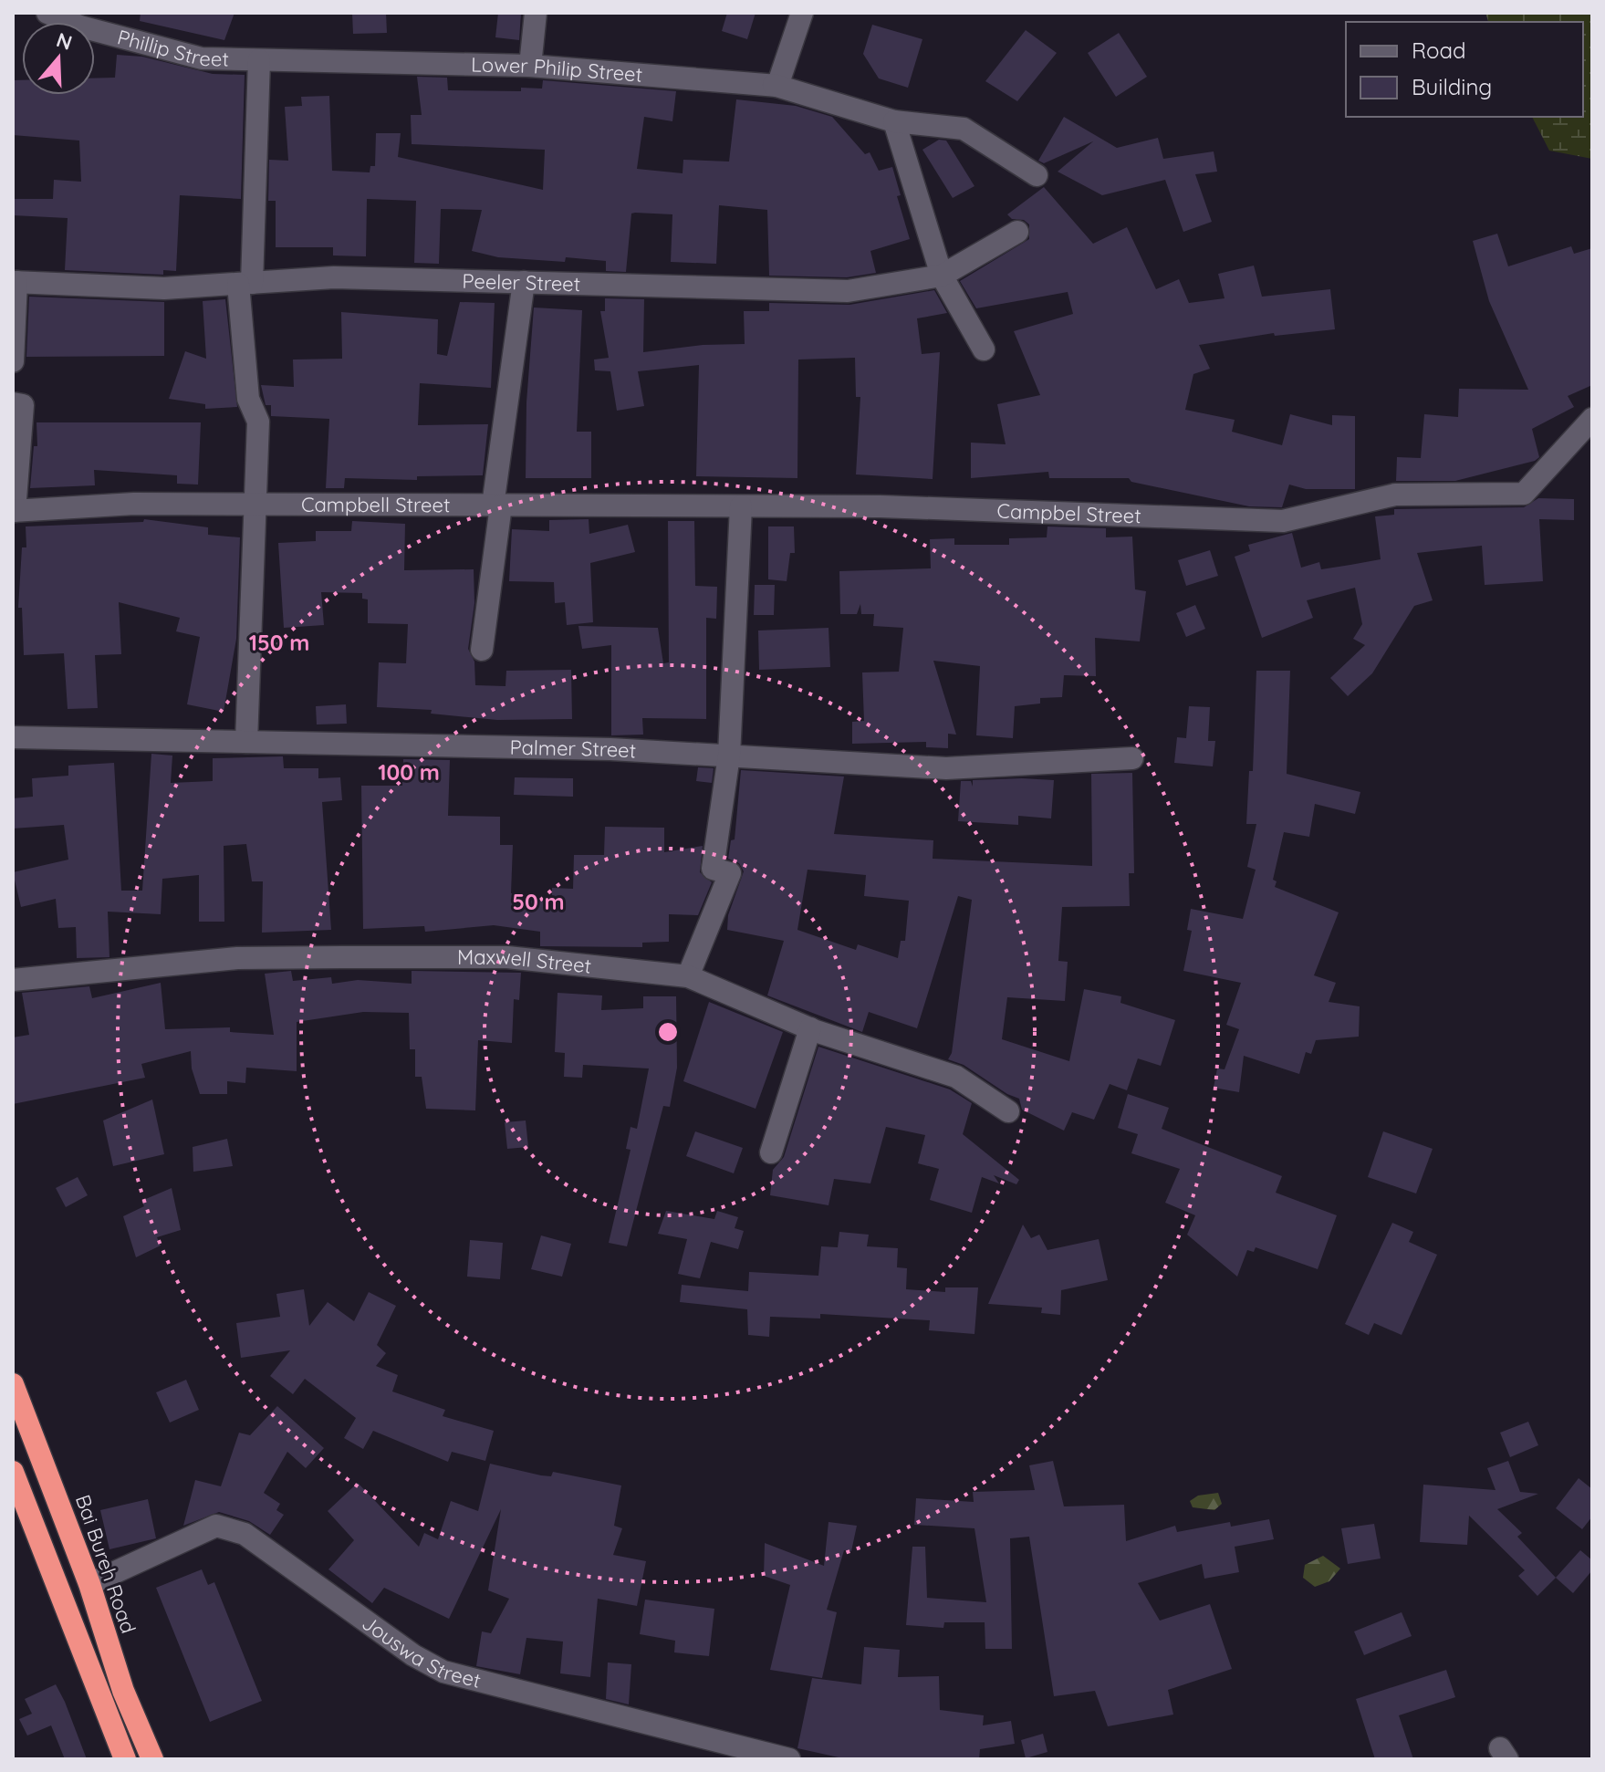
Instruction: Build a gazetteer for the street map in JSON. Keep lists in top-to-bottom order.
{
  "streets": {
    "highway": ["Bai Bureh Road"],
    "street": [
      "Phillip Street",
      "Lower Philip Street",
      "Peeler Street",
      "Campbell Street",
      "Campbel Street",
      "Palmer Street",
      "Maxwell Street",
      "Jouswa Street"
    ]
  },
  "crossings": [
    ["Phillip Street", "Lower Philip Street"],
    ["Campbell Street", "Campbel Street"],
    ["Bai Bureh Road", "Jouswa Street"]
  ],
  "legend": ["Road", "Building"],
  "north": "top",
  "rings": ["150 m", "100 m", "50 m"]
}
